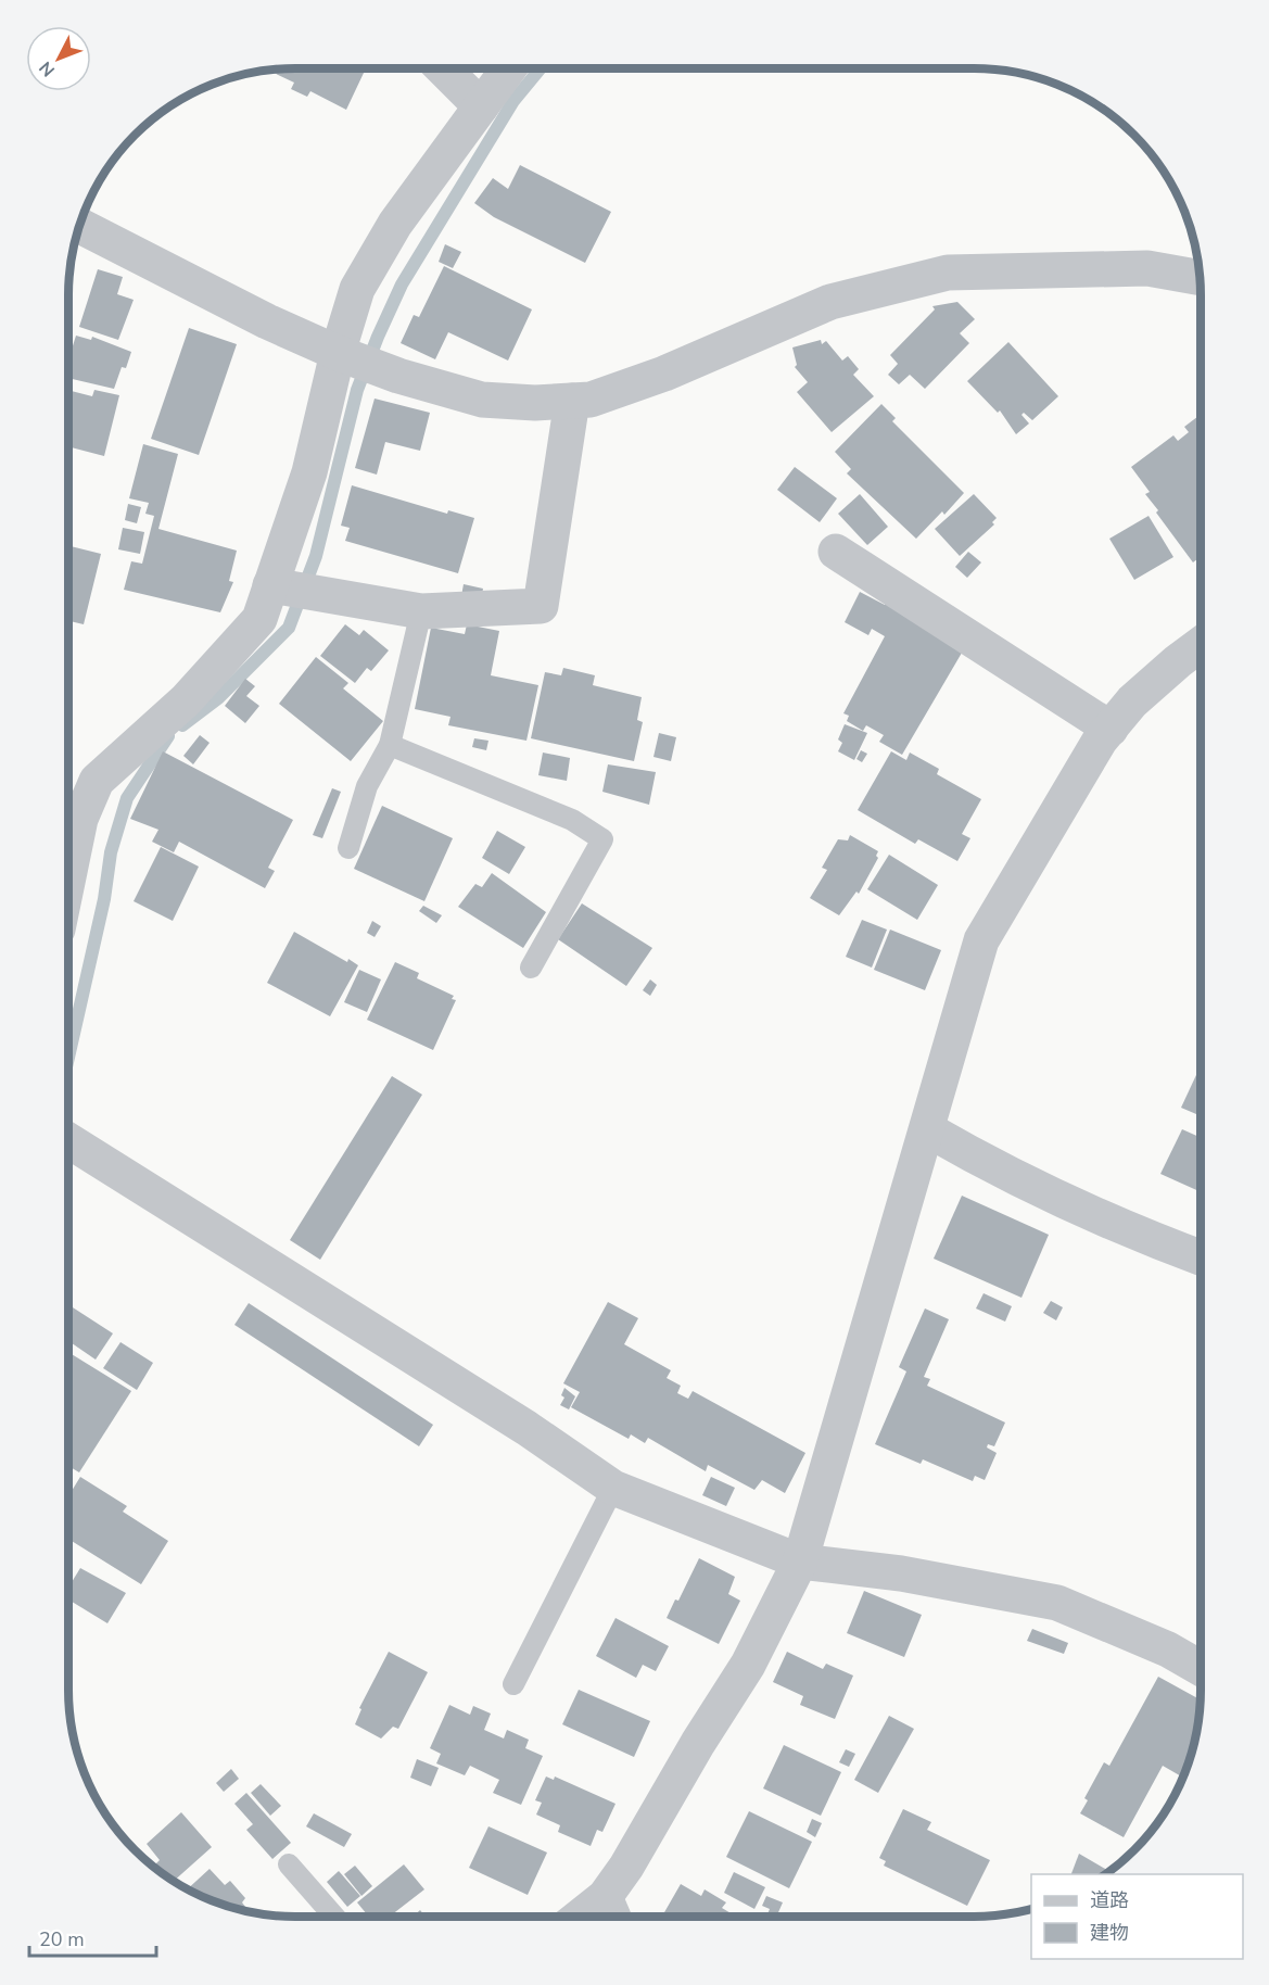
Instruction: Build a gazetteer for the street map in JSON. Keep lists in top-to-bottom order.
{
  "legend": ["道路", "建物"],
  "scale_bar": "20 m",
  "north": "bottom left"
}
